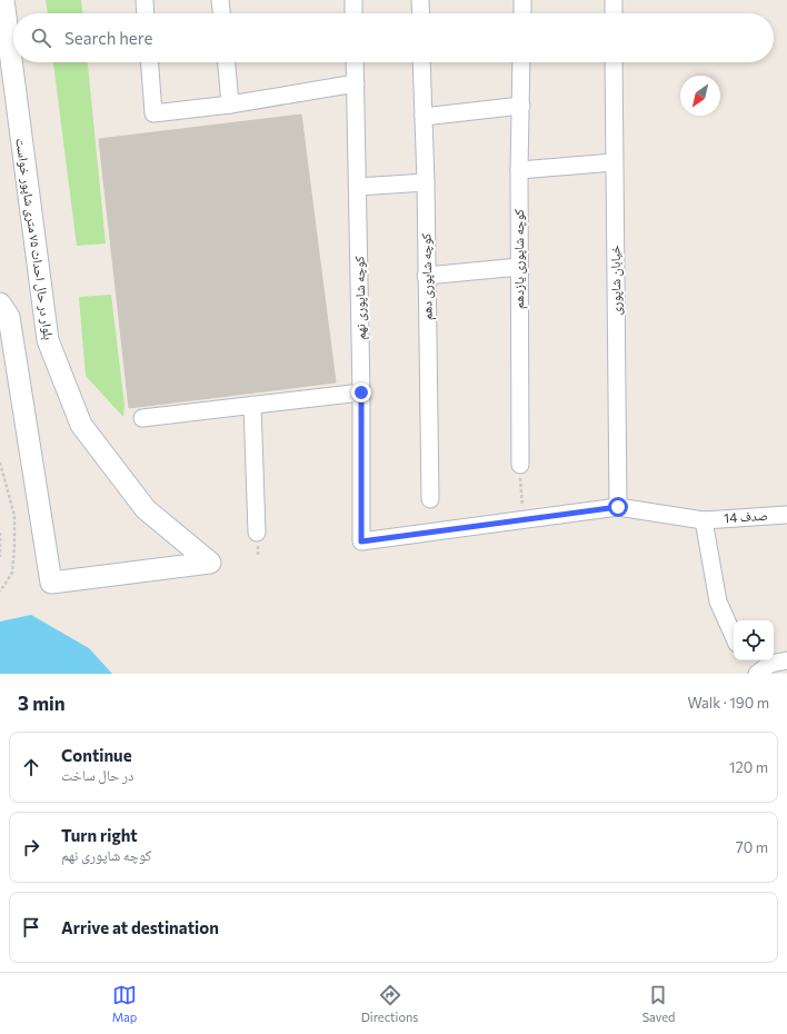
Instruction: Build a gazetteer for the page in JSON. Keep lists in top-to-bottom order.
{
  "streets": {
    "street": [
      "بلوار در حال احداث ۷۵ متری شاپور خواست",
      "کوچه شاپوری یازدهم",
      "کوچه شاپوری دهم",
      "خیابان شاپوری",
      "کوچه شاپوری نهم",
      "صدف 14"
    ]
  },
  "crossings": [
    ["خیابان شاپوری", "صدف 14"],
    ["کوچه شاپوری نهم", "صدف 14"]
  ],
  "north": "bottom left",
  "page": {
    "search": "Search here",
    "heading": ["3 min", "Walk · 190 m"],
    "list": [
      ["Continue", "در حال ساخت", "120 m"],
      ["Turn right", "کوچه شاپوری نهم", "70 m"],
      "Arrive at destination"
    ],
    "nav": ["Map", "Directions", "Saved"]
  }
}
